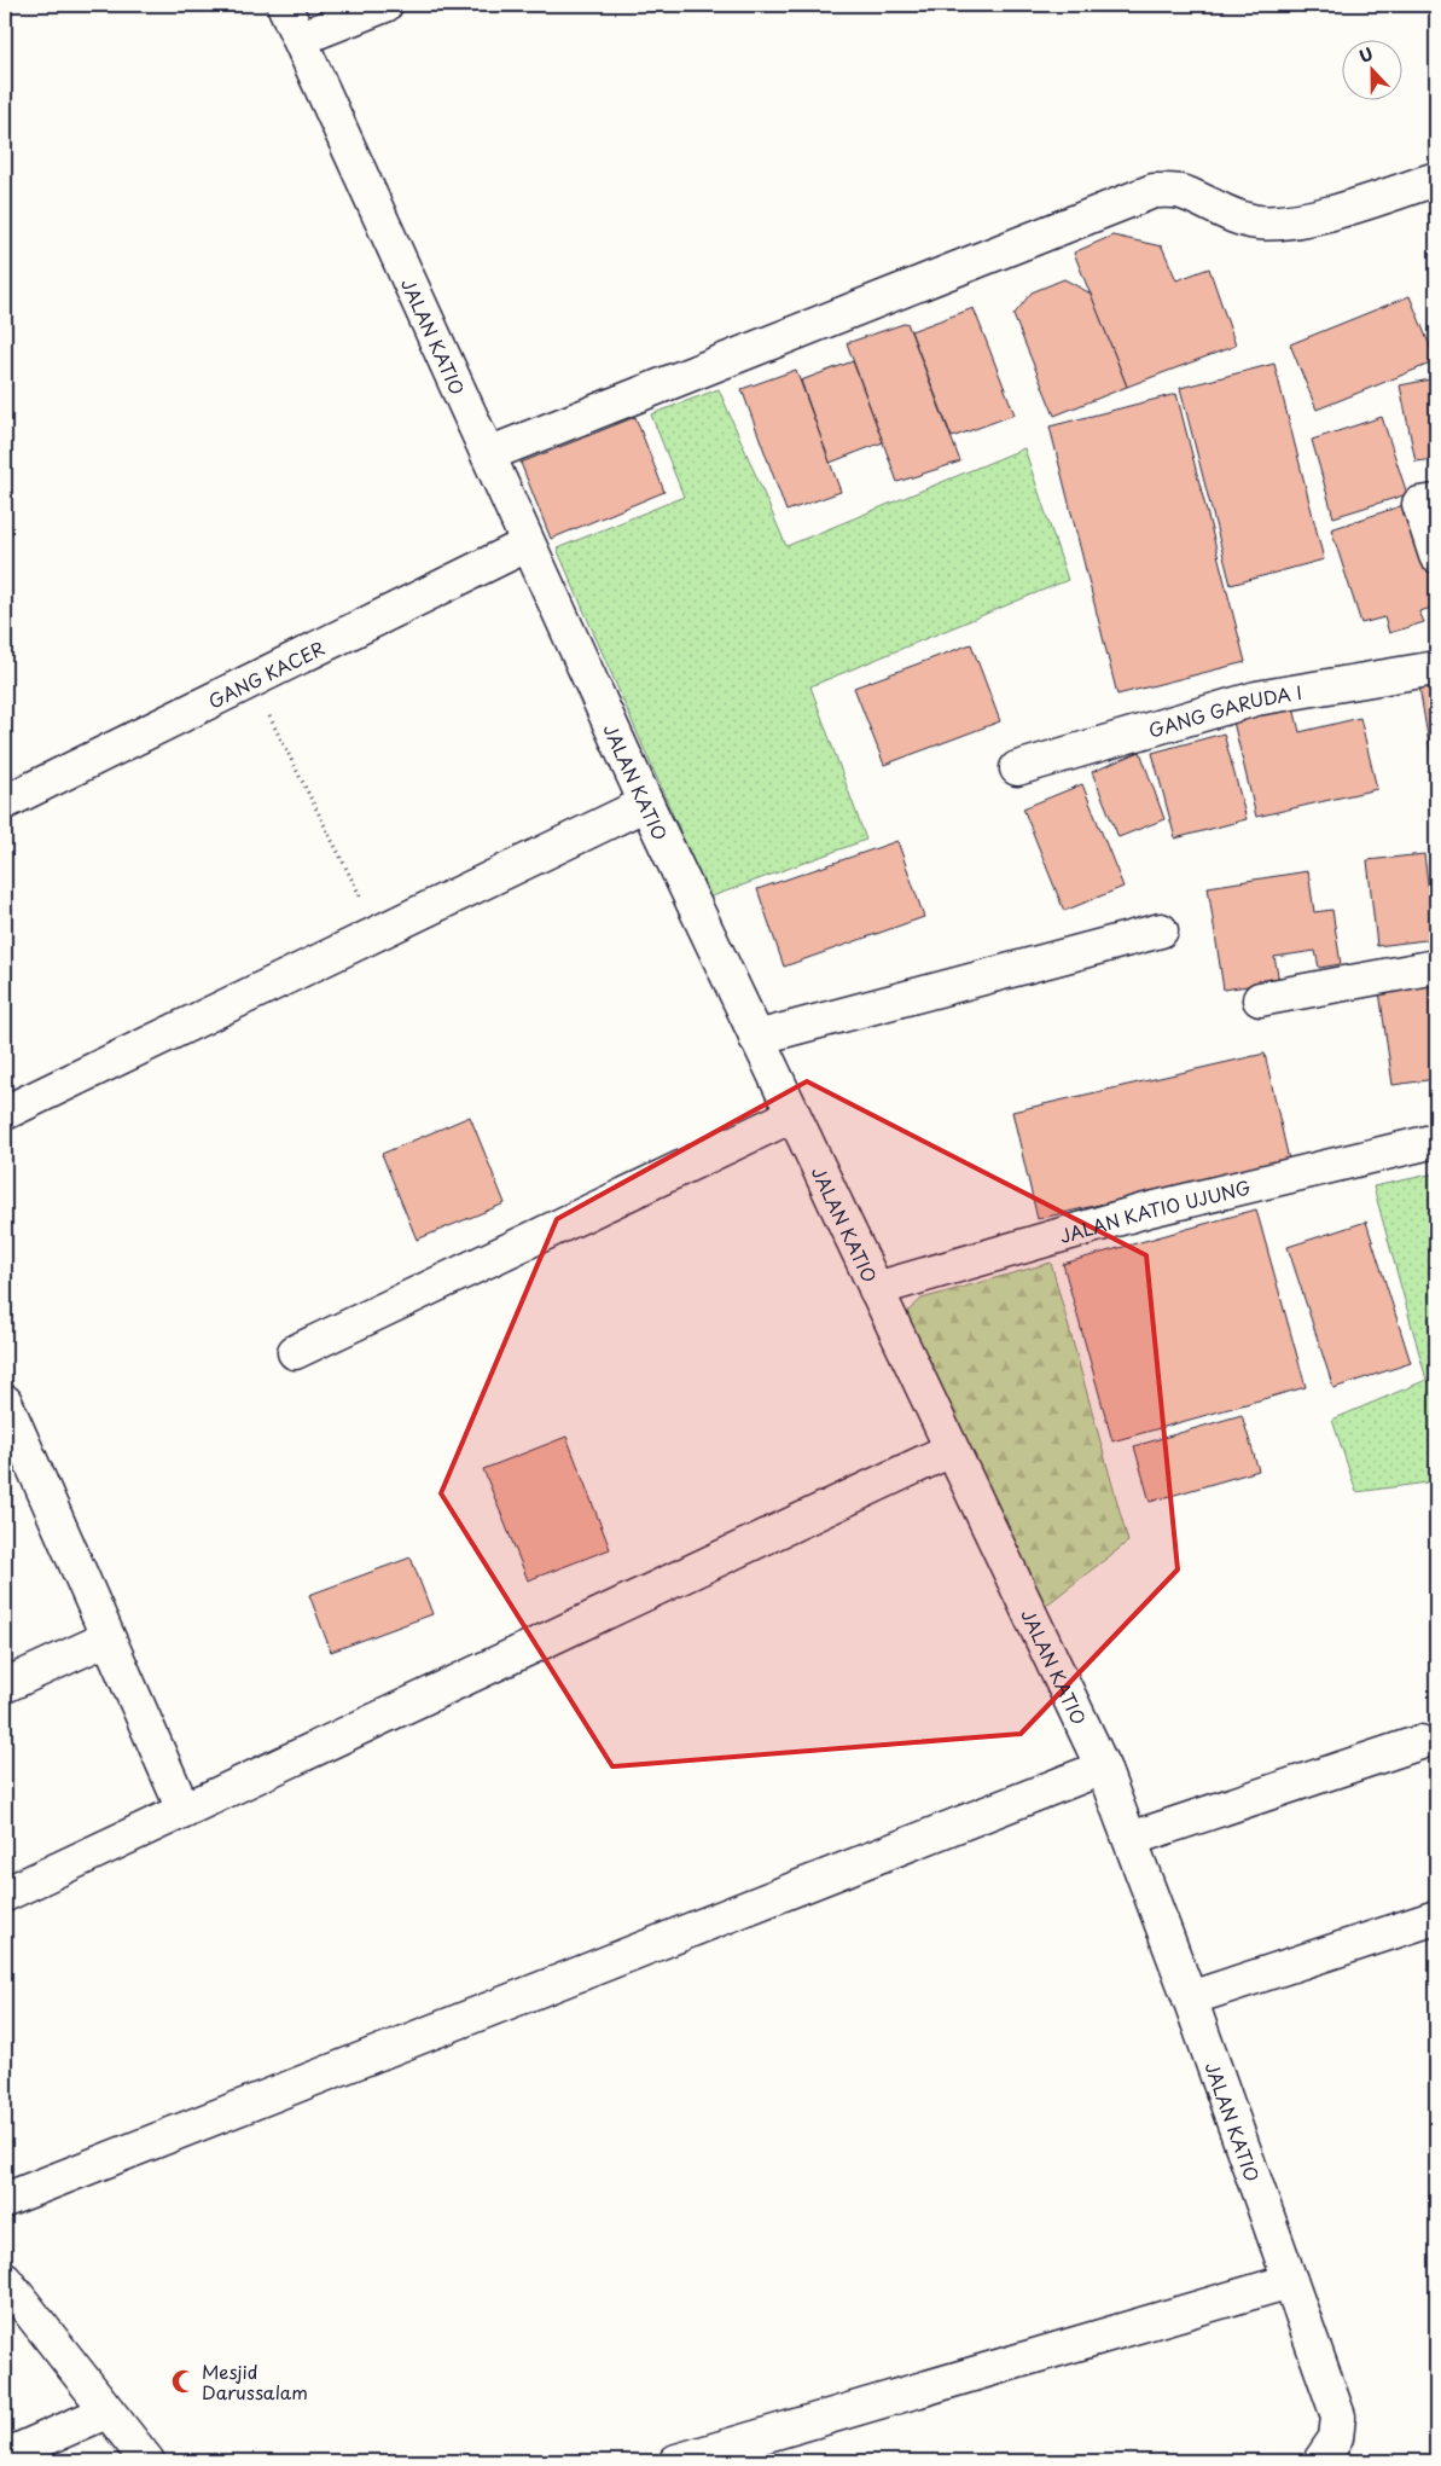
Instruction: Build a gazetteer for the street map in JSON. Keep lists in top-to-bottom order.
{
  "streets": {
    "street": [
      "JALAN KATIO",
      "GANG KACER",
      "GANG GARUDA I",
      "JALAN KATIO UJUNG"
    ]
  },
  "crossings": [
    ["JALAN KATIO", "GANG KACER"],
    ["JALAN KATIO", "JALAN KATIO UJUNG"]
  ],
  "places": {
    "mosque": ["Mesjid Darussalam"]
  },
  "north": "top"
}
